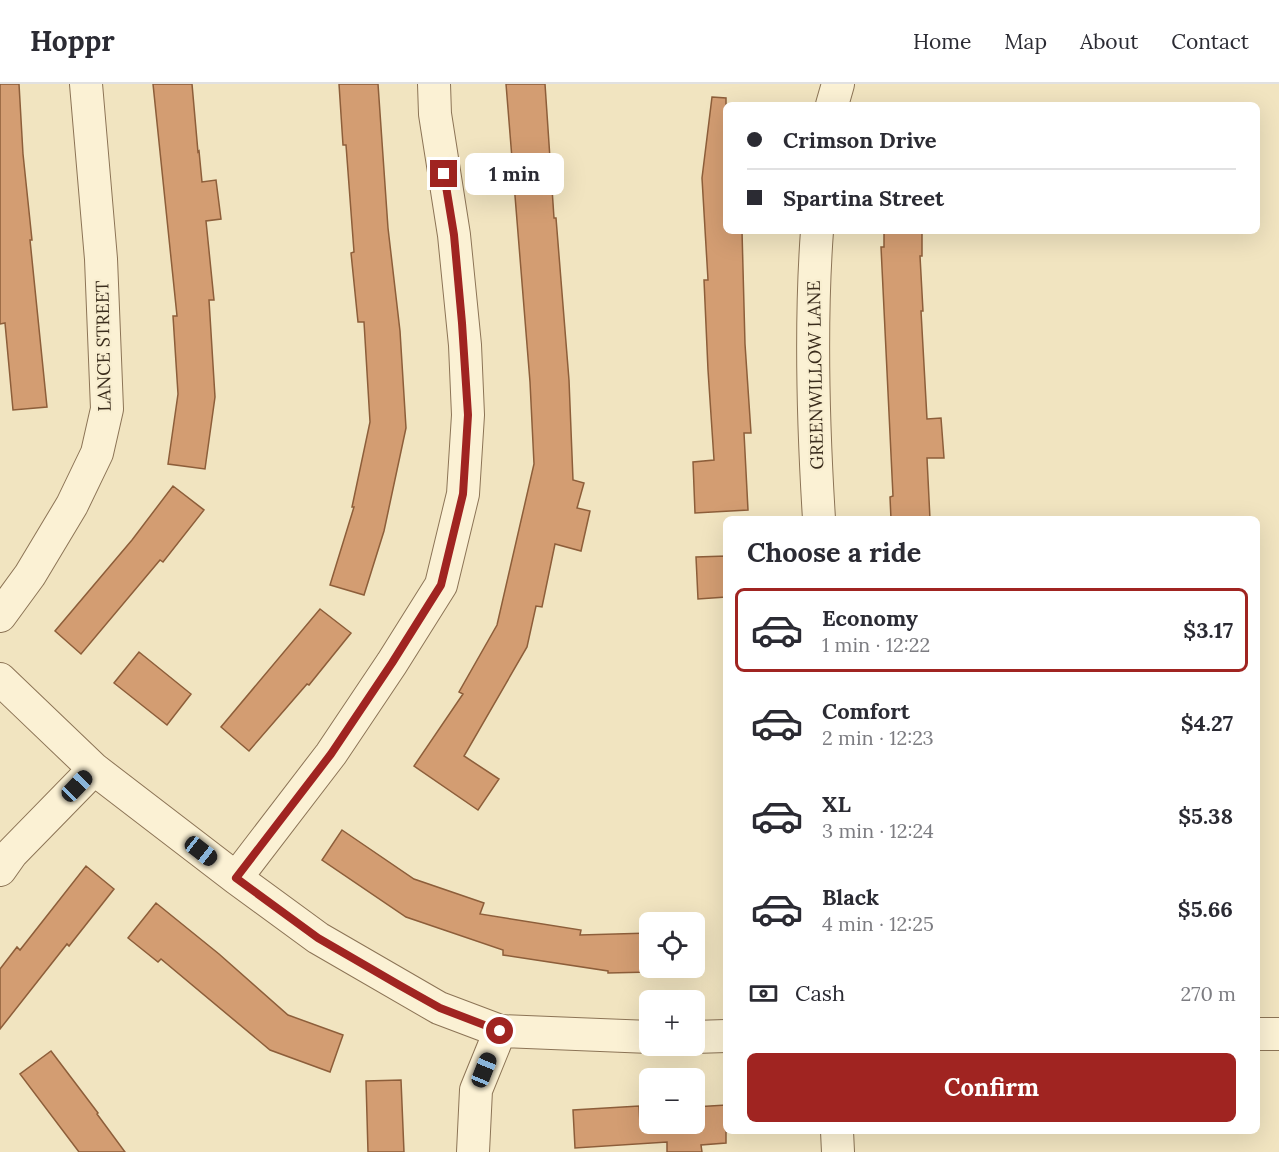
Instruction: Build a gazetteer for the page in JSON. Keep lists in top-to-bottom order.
{
  "streets": {
    "street": ["LANCE STREET", "GREENWILLOW LANE"]
  },
  "page": {
    "header": "Hoppr",
    "nav": [
      "Home",
      "Map",
      "About",
      "Contact"
    ],
    "banner": ["Crimson Drive", "Spartina Street"],
    "bubble": "1 min",
    "heading": "Choose a ride",
    "list": [
      {
        "name": "Economy",
        "note": "1 min · 12:22",
        "value": "$3.17"
      },
      {
        "name": "Comfort",
        "note": "2 min · 12:23",
        "value": "$4.27"
      },
      {
        "name": "XL",
        "note": "3 min · 12:24",
        "value": "$5.38"
      },
      {
        "name": "Black",
        "note": "4 min · 12:25",
        "value": "$5.66"
      }
    ],
    "map_buttons": ["+", "−"],
    "pay": ["Cash", "270 m"],
    "buttons": "Confirm"
  }
}
